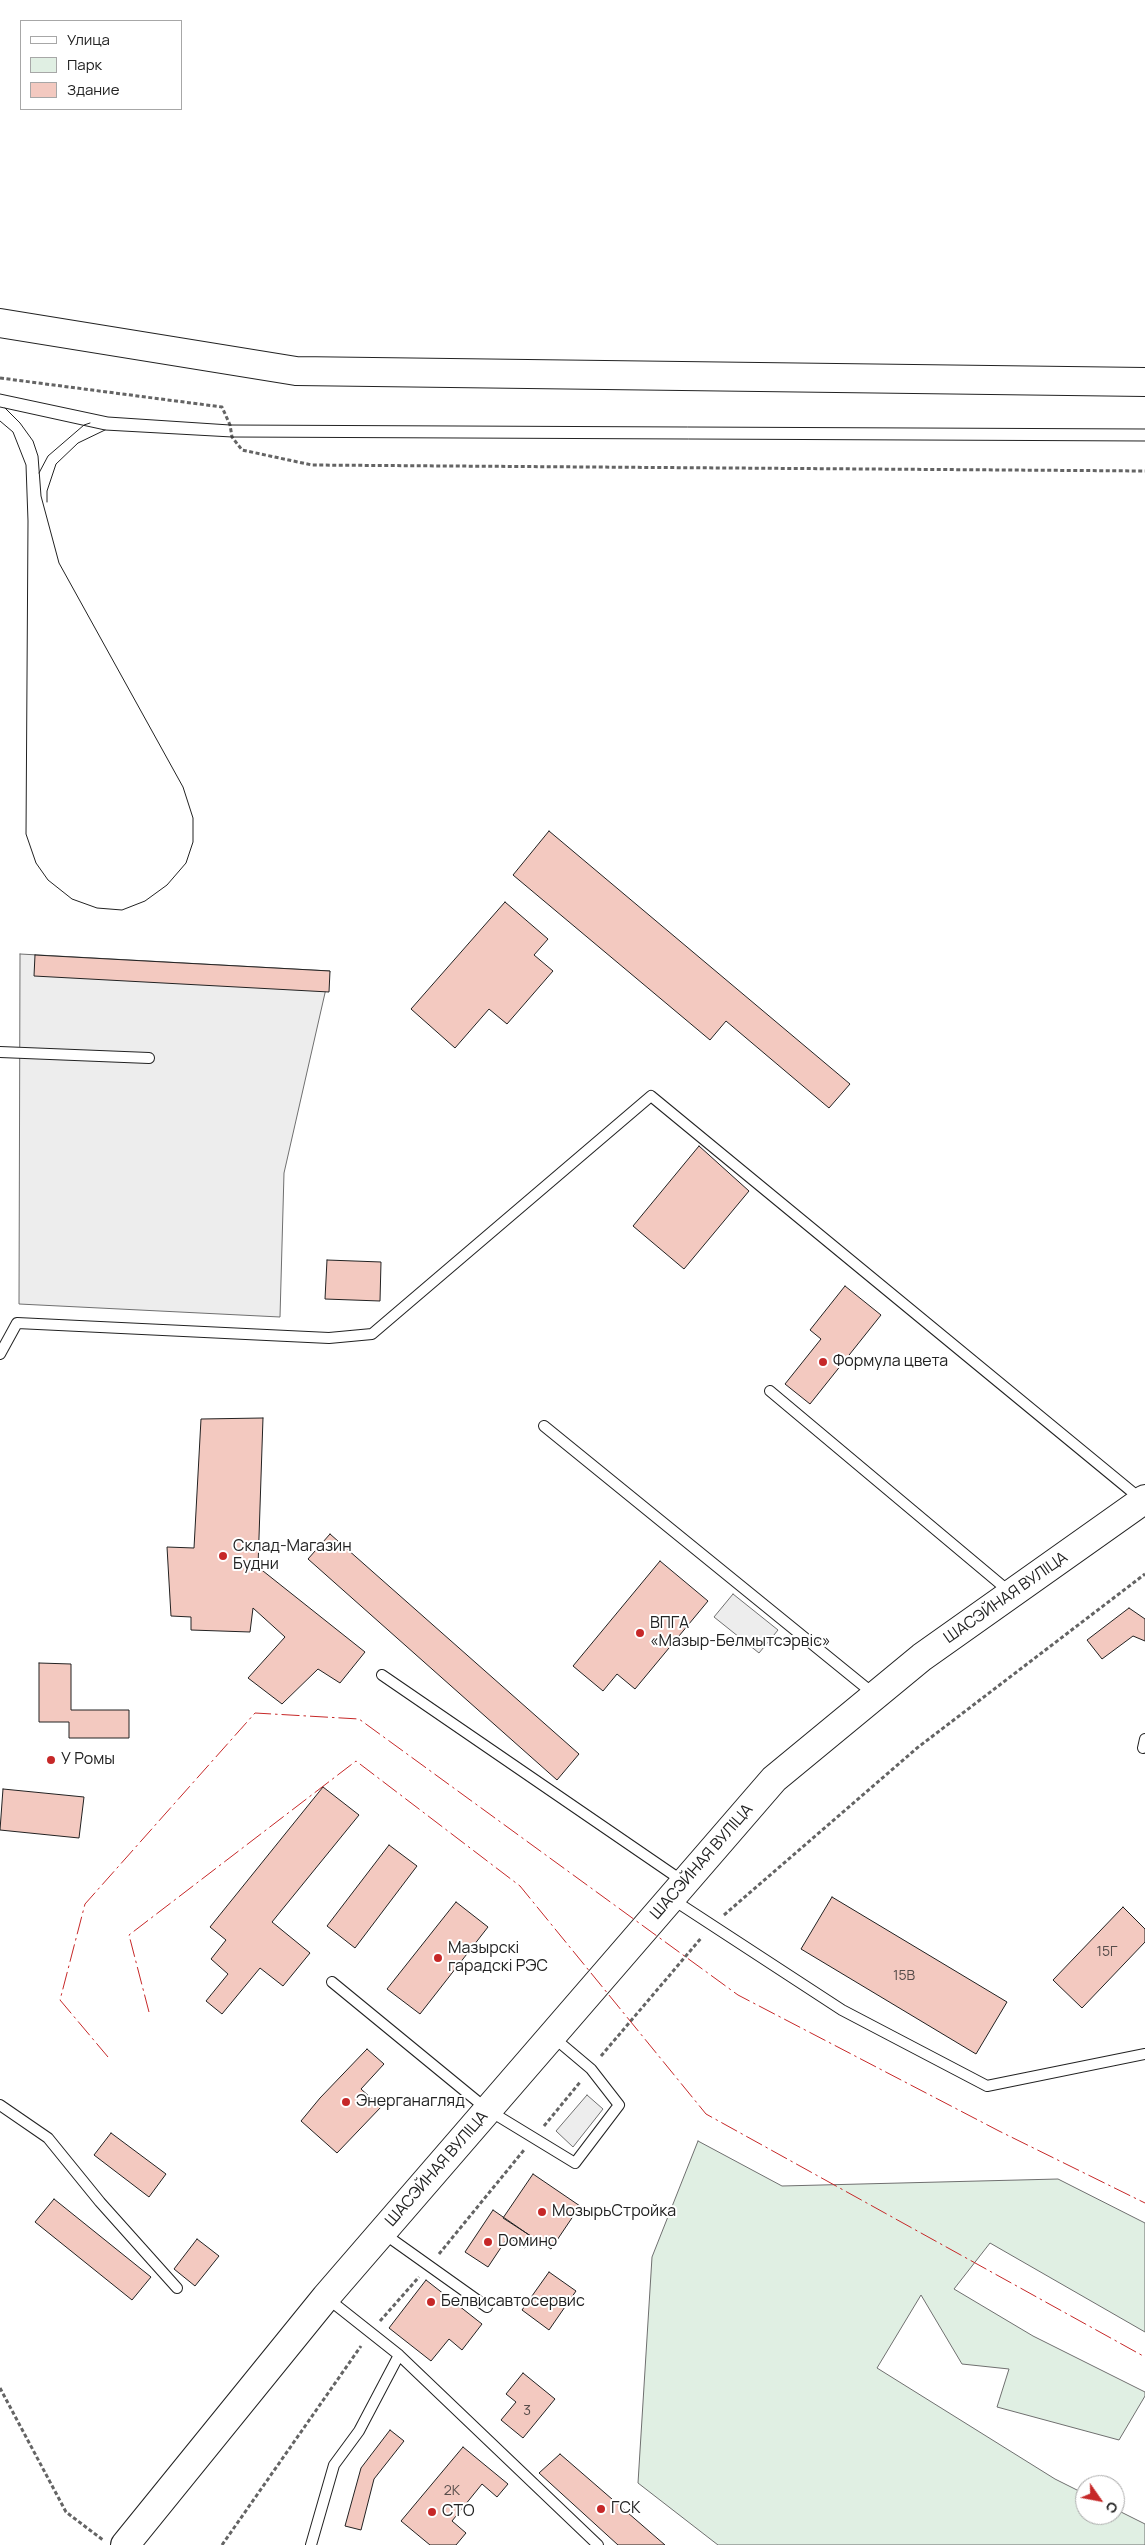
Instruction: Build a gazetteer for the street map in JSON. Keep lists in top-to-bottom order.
{
  "streets": {
    "main road": ["ШАСЭЙНАЯ ВУЛІЦА"]
  },
  "places": [
    "Формула цвета",
    "Склад-Магазин Будни",
    "ВПГА «Мазыр-Белмытсэрвіс»",
    "У Ромы",
    "Мазырскі гарадскі РЭС",
    "Энерганагляд",
    "МозырьСтройка",
    "Dомино",
    "Белвисавтосервис",
    "ГСК",
    "СТО"
  ],
  "house_numbers": [
    "15Г",
    "15В",
    "3",
    "2К"
  ],
  "legend": ["Улица", "Парк", "Здание"],
  "north": "bottom right"
}
